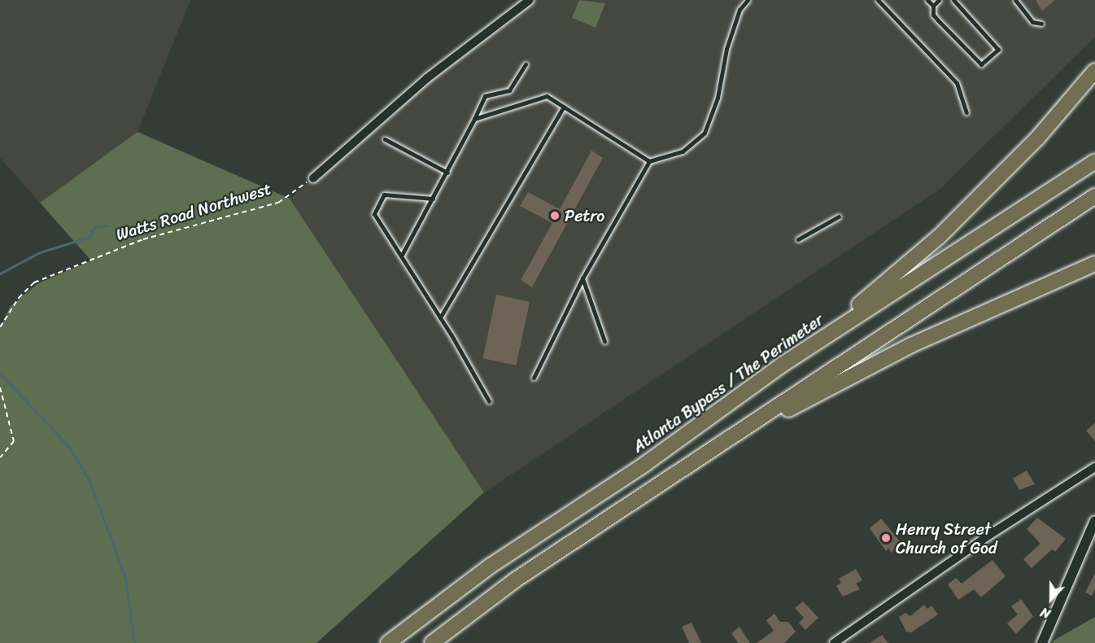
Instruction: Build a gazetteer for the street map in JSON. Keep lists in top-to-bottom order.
{
  "streets": {
    "highway": ["Atlanta Bypass / The Perimeter"],
    "path": ["Watts Road Northwest"]
  },
  "places": ["Petro", "Henry Street Church of God"],
  "north": "bottom"
}
